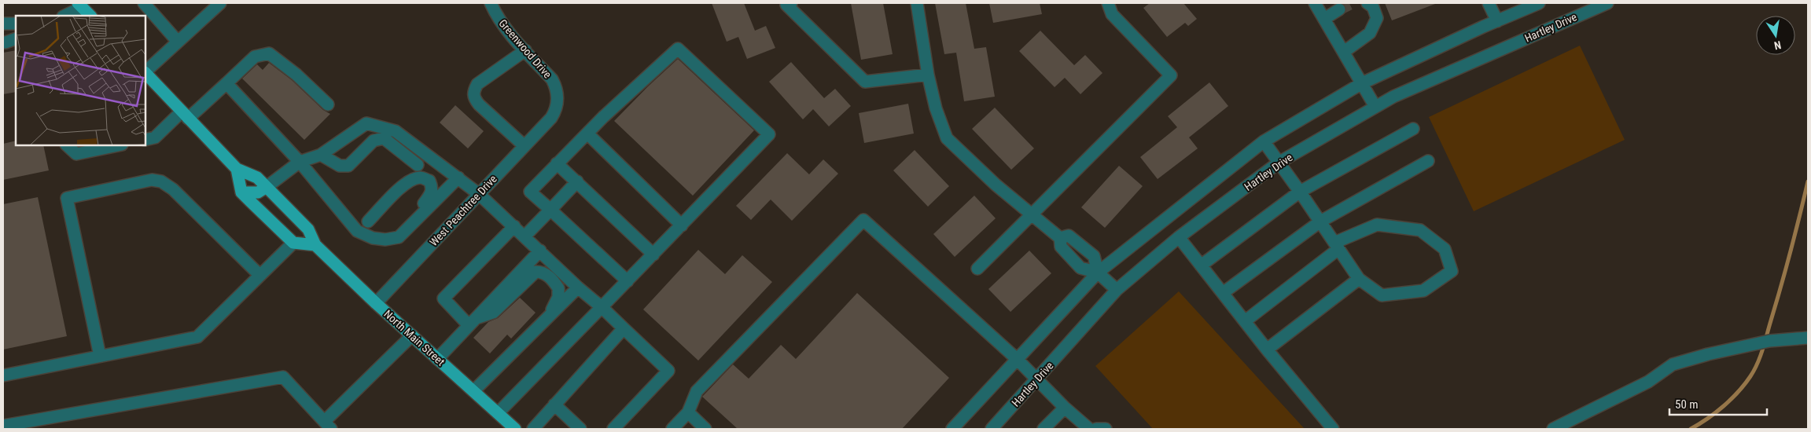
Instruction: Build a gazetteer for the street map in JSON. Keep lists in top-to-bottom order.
{
  "streets": {
    "main road": ["North Main Street"],
    "street": ["Hartley Drive", "Greenwood Drive", "West Peachtree Drive"]
  },
  "crossings": [
    ["Greenwood Drive", "West Peachtree Drive"],
    ["West Peachtree Drive", "North Main Street"]
  ],
  "scale_bar": "50 m",
  "north": "bottom"
}
